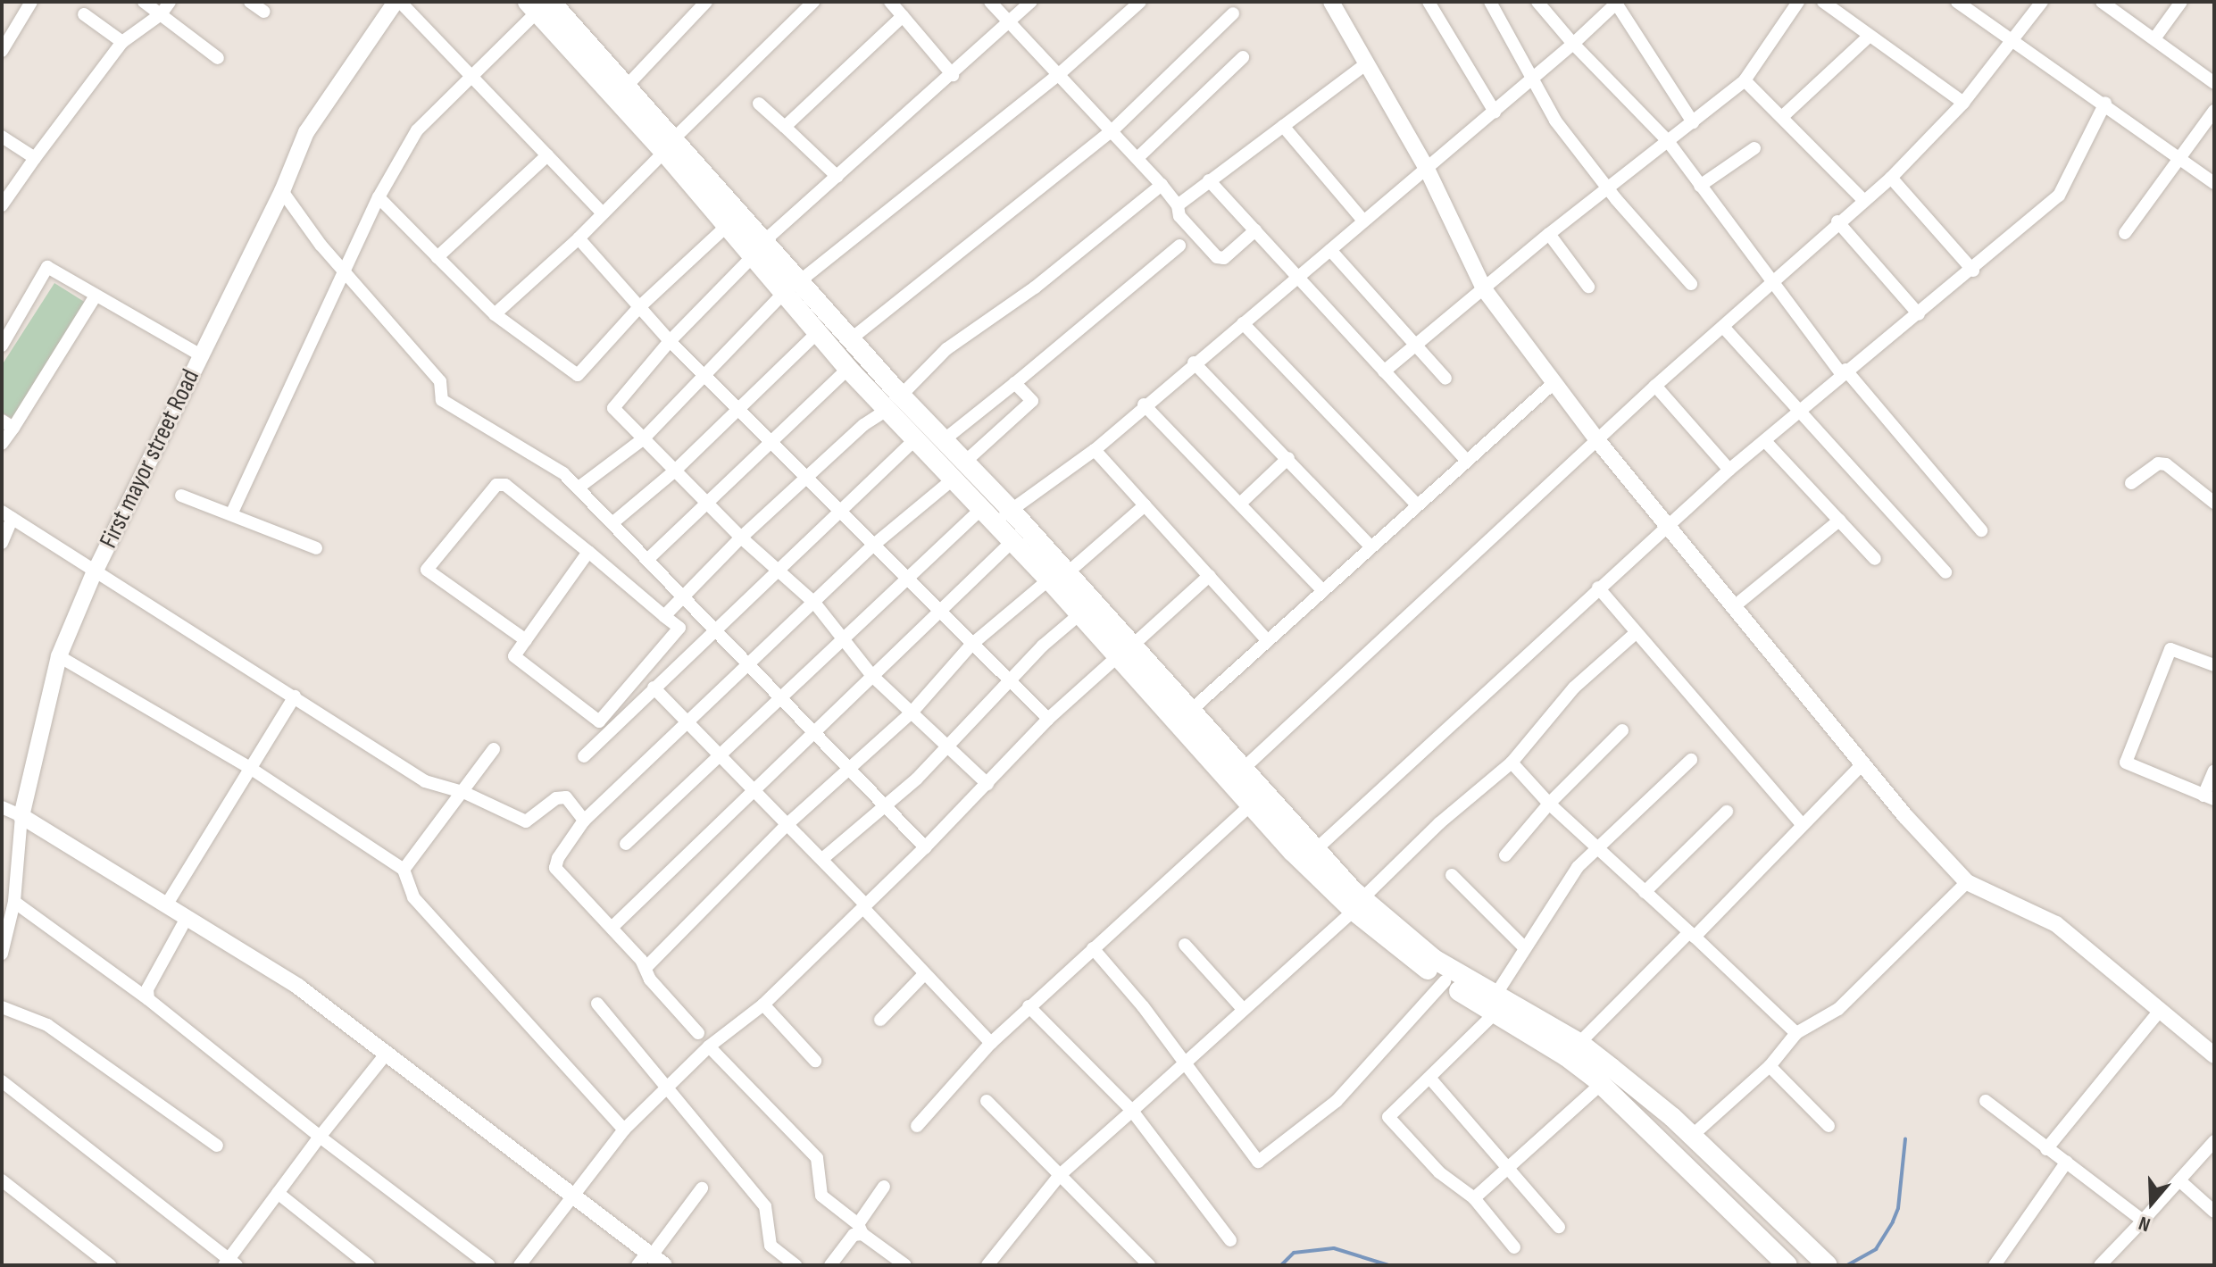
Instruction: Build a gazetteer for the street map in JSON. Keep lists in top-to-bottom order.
{
  "streets": {
    "street": ["First mayor street Road"]
  },
  "north": "bottom"
}
